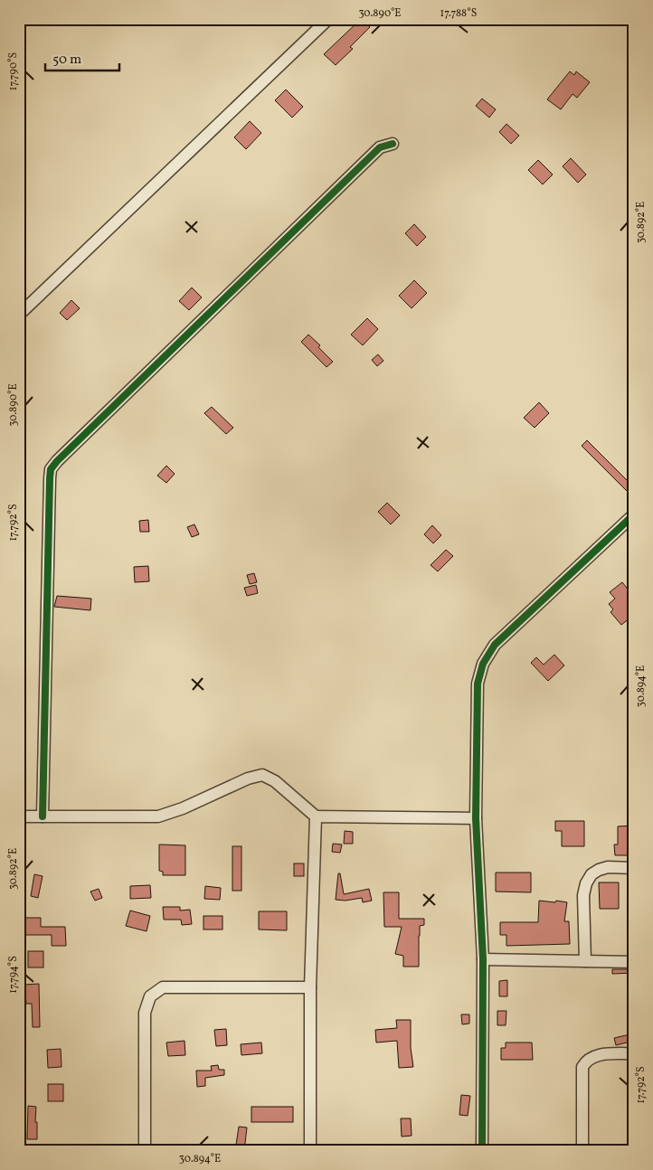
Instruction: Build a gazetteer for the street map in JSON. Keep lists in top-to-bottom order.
{
  "scale_bar": "50 m",
  "coordinates": [
    "30.890°E",
    "17.788°S",
    "17.790°S",
    "30.892°E",
    "17.792°S",
    "30.894°E",
    "17.794°S"
  ]
}
